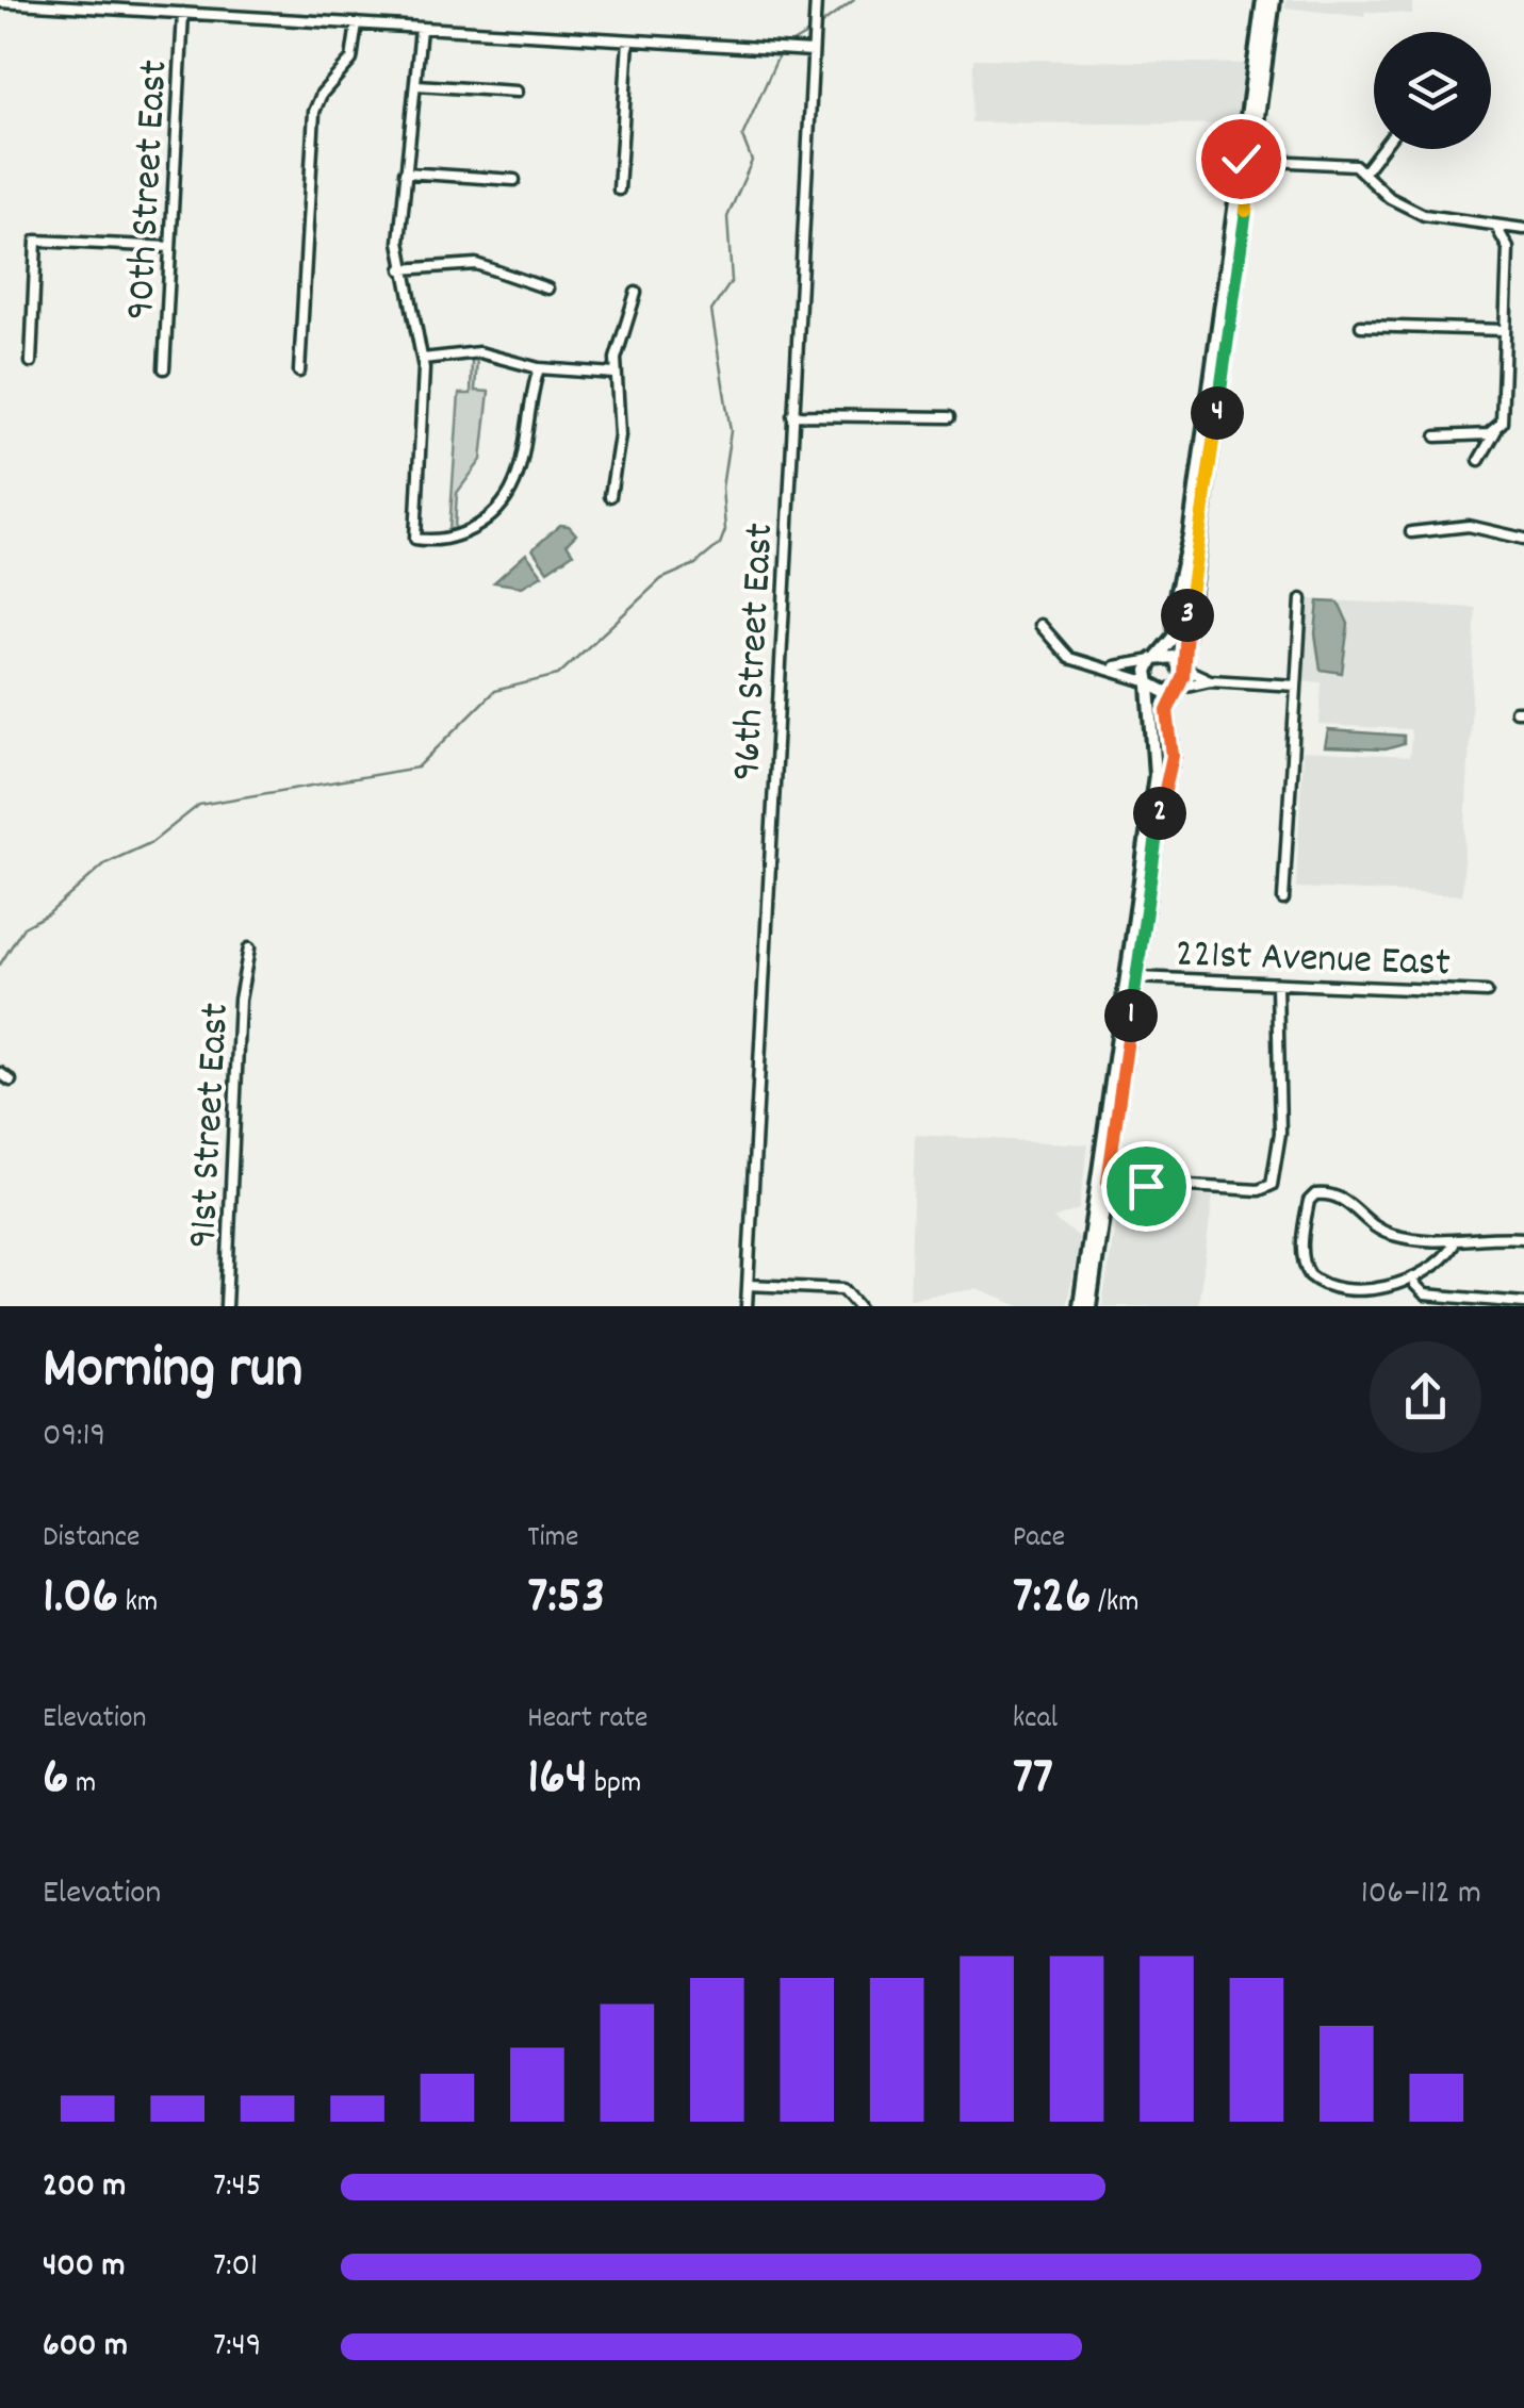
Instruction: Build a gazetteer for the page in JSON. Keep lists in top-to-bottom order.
{
  "streets": {
    "street": [
      "90th Street East",
      "96th Street East",
      "221st Avenue East",
      "91st Street East"
    ]
  },
  "page": {
    "pins": [
      "4",
      "3",
      "2",
      "1"
    ],
    "heading": ["Morning run", "09:19"],
    "stats": [
      ["Distance", "1.06 km"],
      ["Time", "7:53"],
      ["Pace", "7:26 /km"],
      ["Elevation", "6 m"],
      ["Heart rate", "164 bpm"],
      ["kcal", "77"]
    ],
    "chart": ["Elevation", "106–112 m"],
    "list": [
      {
        "name": "200 m",
        "note": "7:45"
      },
      {
        "name": "400 m",
        "note": "7:01"
      },
      {
        "name": "600 m",
        "note": "7:49"
      }
    ]
  }
}
